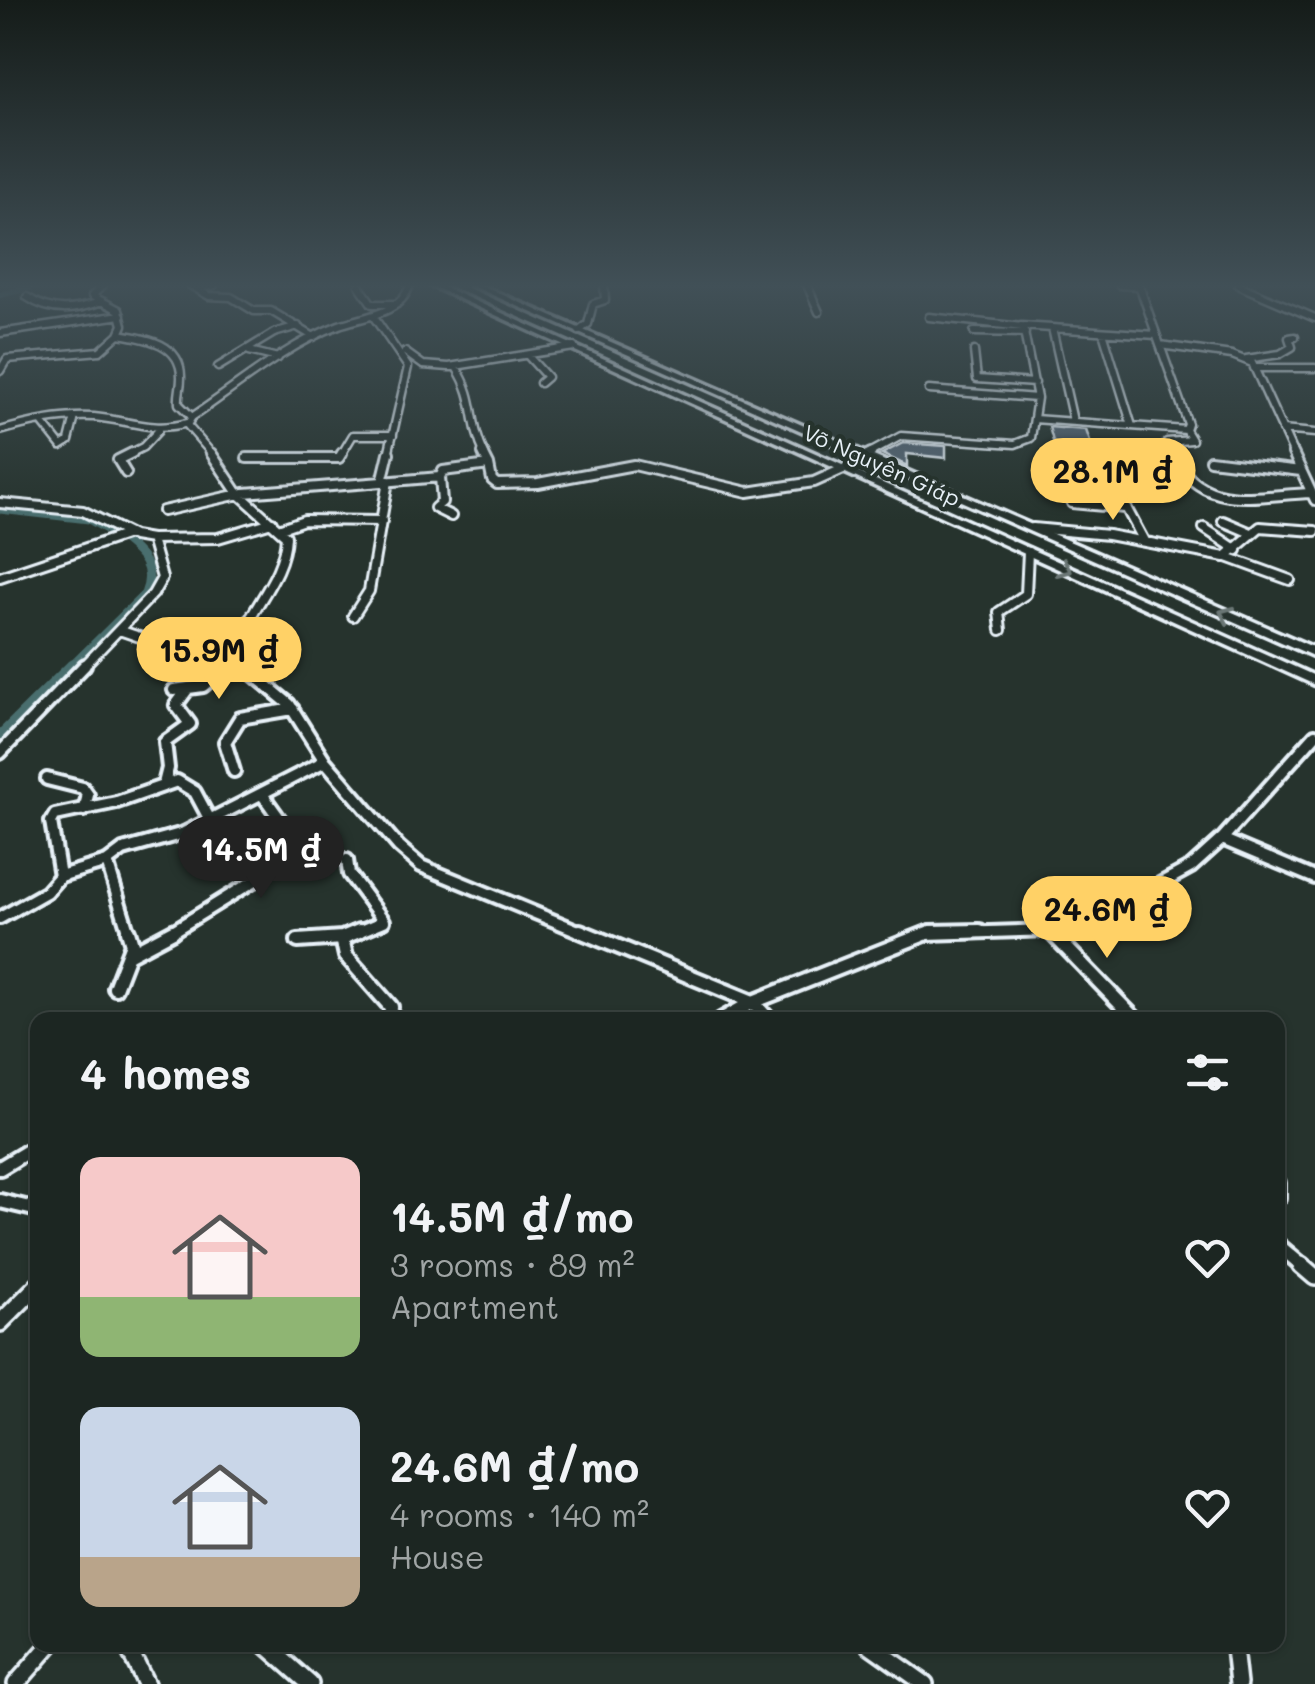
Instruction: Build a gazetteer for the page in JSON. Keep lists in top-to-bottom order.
{
  "streets": {
    "main road": ["Võ Nguyên Giáp"]
  },
  "page": {
    "price": [
      "28.1M ₫",
      "15.9M ₫",
      "14.5M ₫",
      "24.6M ₫"
    ],
    "heading": "4 homes",
    "list": [
      {
        "name": "14.5M ₫/mo",
        "note": "3 rooms · 89 m² · Apartment"
      },
      {
        "name": "24.6M ₫/mo",
        "note": "4 rooms · 140 m² · House"
      }
    ]
  }
}
